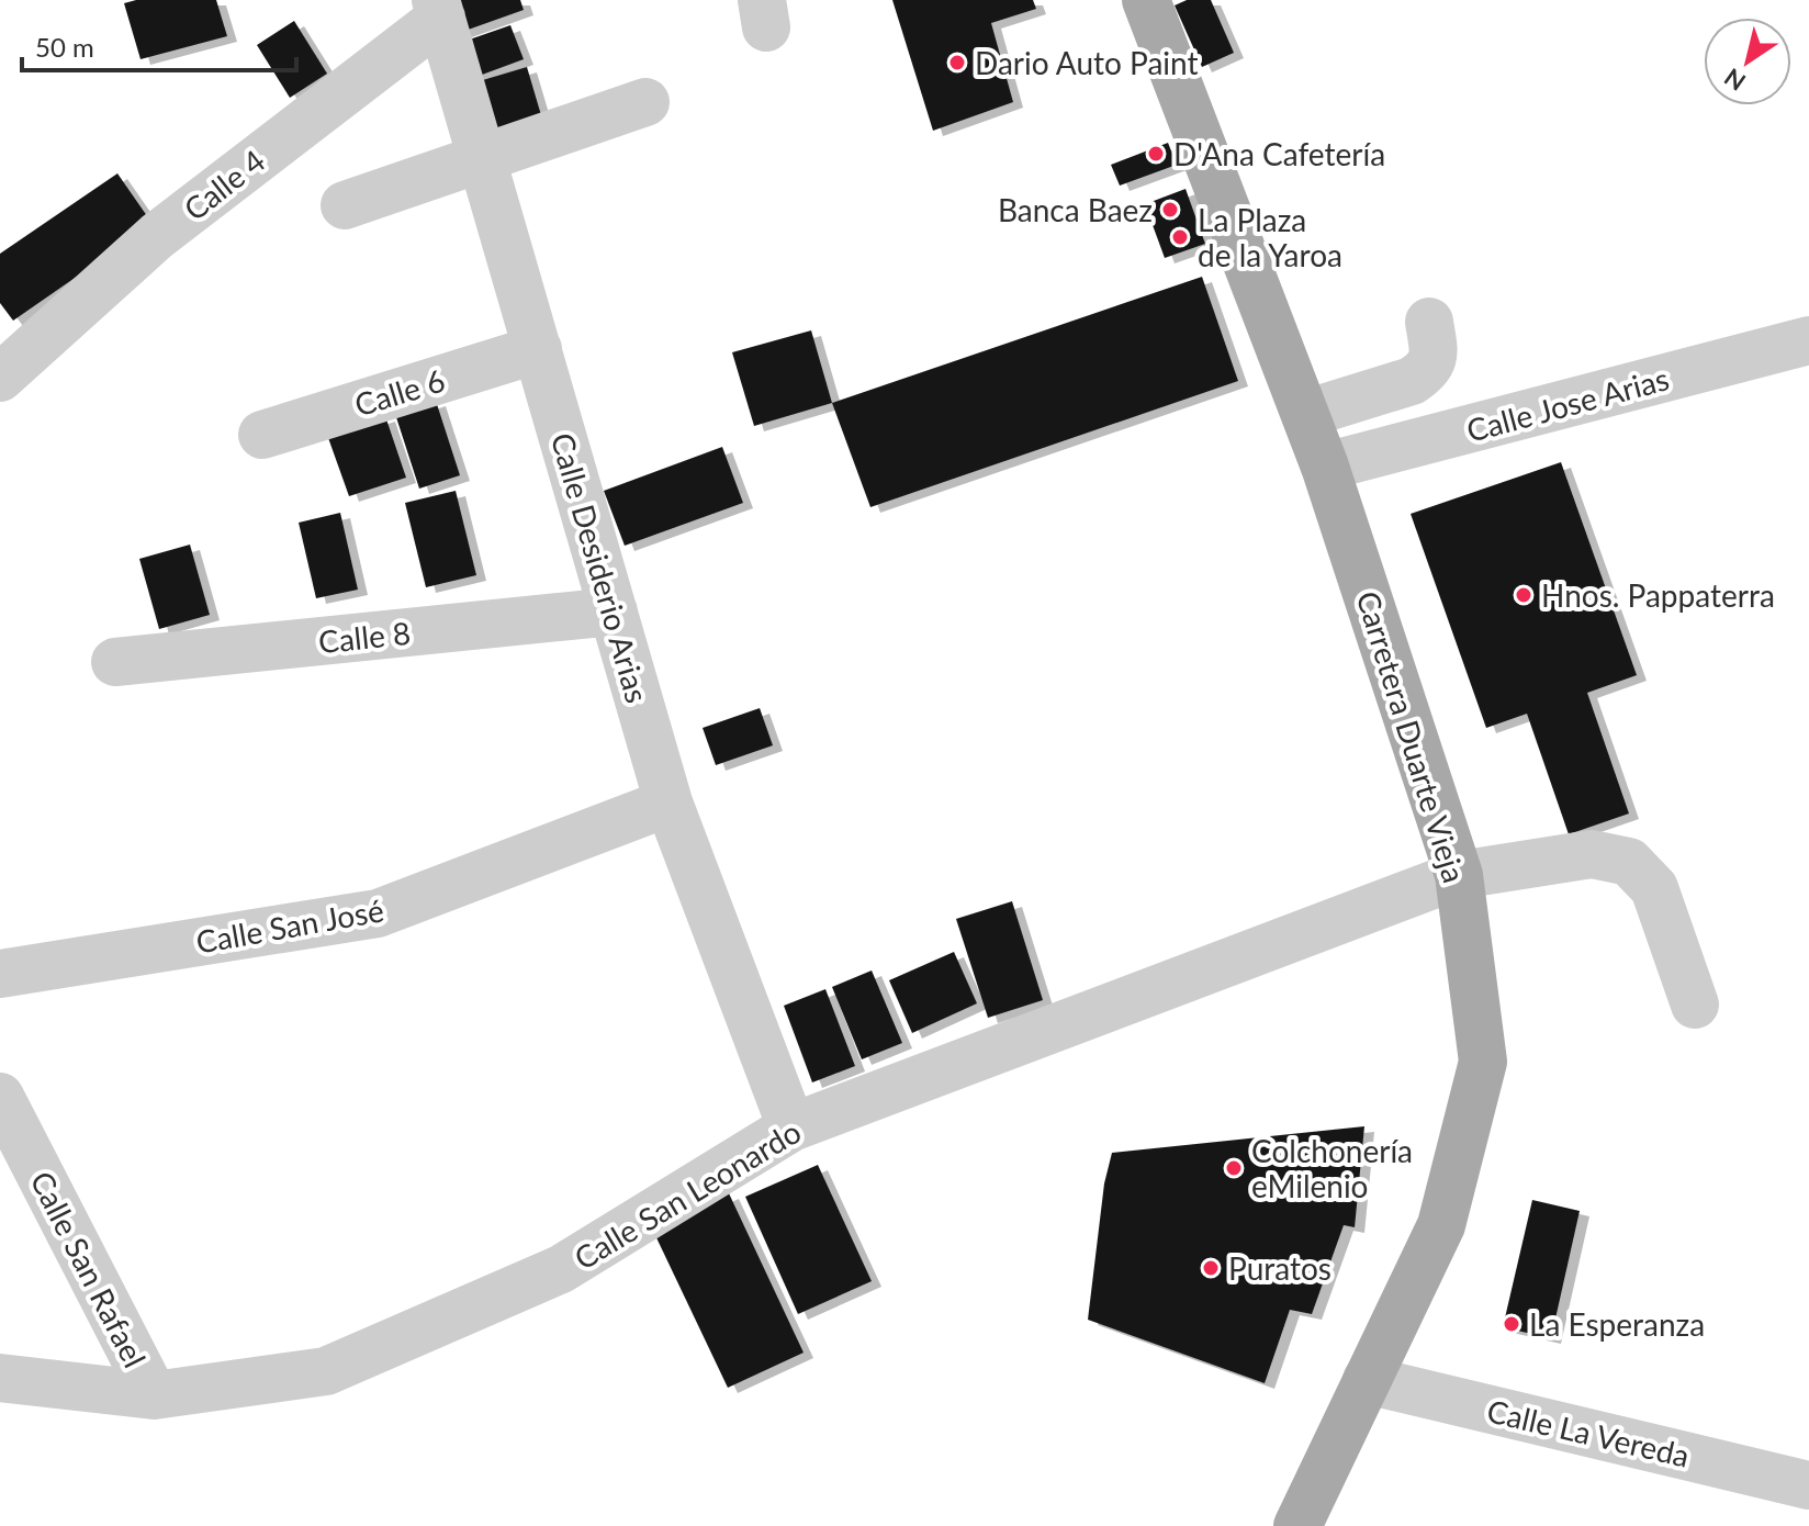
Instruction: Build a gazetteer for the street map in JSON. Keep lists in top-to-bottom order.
{
  "streets": {
    "main road": ["Carretera Duarte Vieja"],
    "street": [
      "Calle 4",
      "Calle 6",
      "Calle Jose Arias",
      "Calle Desiderio Arias",
      "Calle 8",
      "Calle San José",
      "Calle San Leonardo",
      "Calle San Rafael",
      "Calle La Vereda"
    ]
  },
  "crossings": [
    ["Calle 4", "Calle Desiderio Arias"],
    ["Calle 6", "Calle Desiderio Arias"],
    ["Calle Jose Arias", "Carretera Duarte Vieja"],
    ["Calle Desiderio Arias", "Calle 8"],
    ["Calle Desiderio Arias", "Calle San José"],
    ["Calle Desiderio Arias", "Calle San Leonardo"],
    ["Carretera Duarte Vieja", "Calle San Leonardo"],
    ["Carretera Duarte Vieja", "Calle La Vereda"],
    ["Calle San Leonardo", "Calle San Rafael"]
  ],
  "places": [
    "Dario Auto Paint",
    "D'Ana Cafetería",
    "Banca Baez",
    "La Plaza de la Yaroa",
    "Hnos. Pappaterra",
    "Colchonería eMilenio",
    "Puratos",
    "La Esperanza"
  ],
  "scale_bar": "50 m",
  "north": "bottom left"
}
